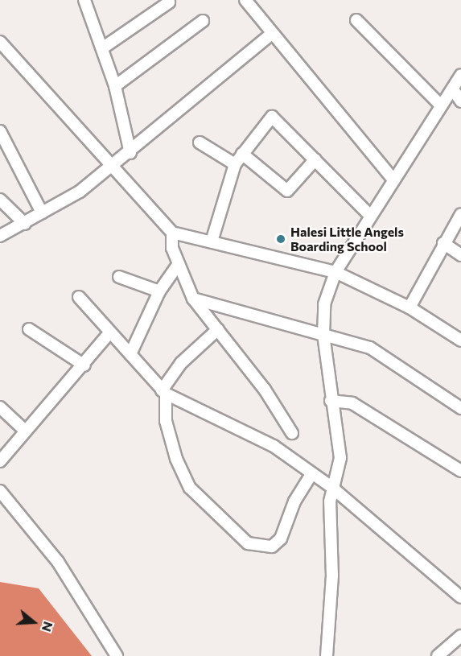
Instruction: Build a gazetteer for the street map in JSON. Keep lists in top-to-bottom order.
{
  "places": ["Halesi Little Angels Boarding School"],
  "north": "right"
}
